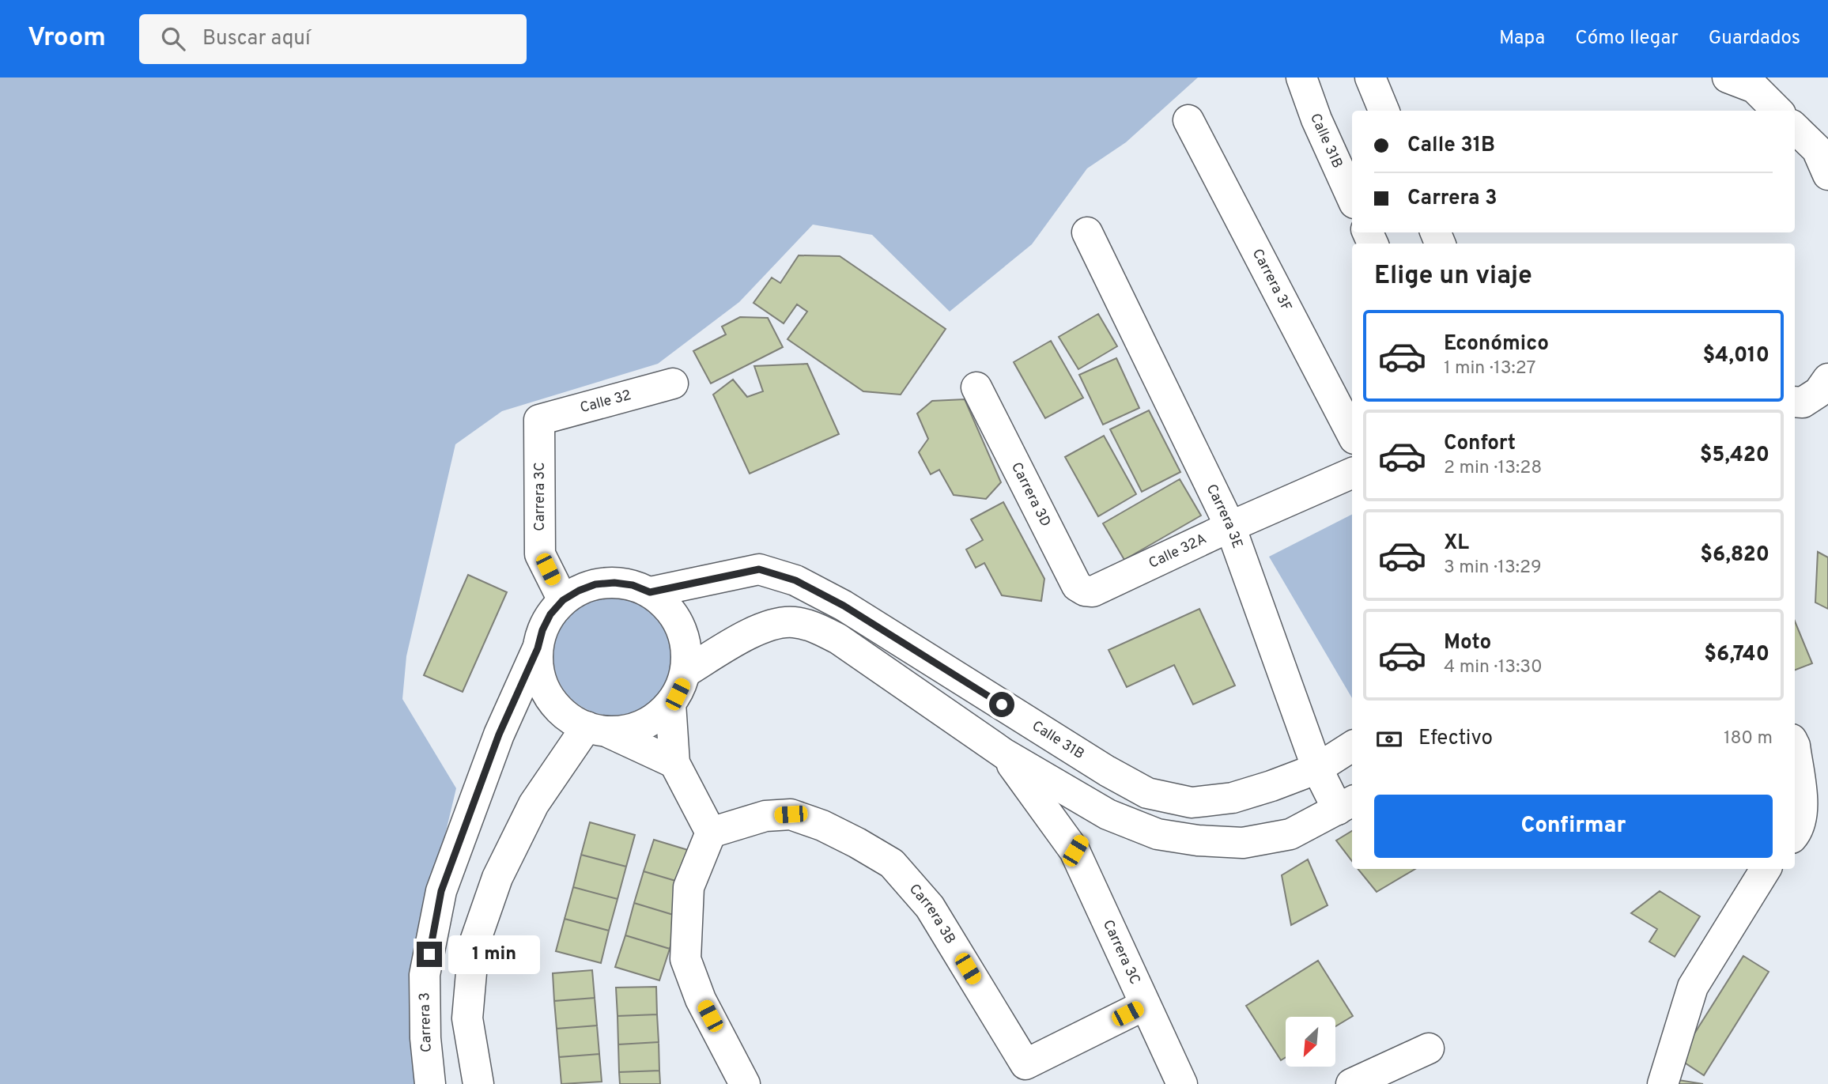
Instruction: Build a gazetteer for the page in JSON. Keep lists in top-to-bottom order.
{
  "streets": {
    "street": [
      "Calle 31B",
      "Carrera 3F",
      "Calle 32",
      "Carrera 3D",
      "Carrera 3C",
      "Carrera 3E",
      "Calle 32A",
      "Carrera 3B",
      "Carrera 3"
    ]
  },
  "crossings": [
    ["Calle 31B", "Carrera 3C"],
    ["Calle 31B", "Carrera 3E"],
    ["Calle 31B", "Carrera 3"],
    ["Calle 32", "Carrera 3C"],
    ["Carrera 3D", "Calle 32A"],
    ["Carrera 3C", "Carrera 3B"],
    ["Carrera 3C", "Carrera 3"],
    ["Carrera 3E", "Calle 32A"]
  ],
  "north": "bottom left",
  "page": {
    "header": "Vroom",
    "search": "Buscar aquí",
    "nav": ["Mapa", "Cómo llegar", "Guardados"],
    "banner": ["Calle 31B", "Carrera 3"],
    "heading": "Elige un viaje",
    "list": [
      {
        "name": "Económico",
        "note": "1 min · 13:27",
        "value": "$4,010"
      },
      {
        "name": "Confort",
        "note": "2 min · 13:28",
        "value": "$5,420"
      },
      {
        "name": "XL",
        "note": "3 min · 13:29",
        "value": "$6,820"
      },
      {
        "name": "Moto",
        "note": "4 min · 13:30",
        "value": "$6,740"
      }
    ],
    "pay": ["Efectivo", "180 m"],
    "buttons": "Confirmar",
    "bubble": "1 min"
  }
}
